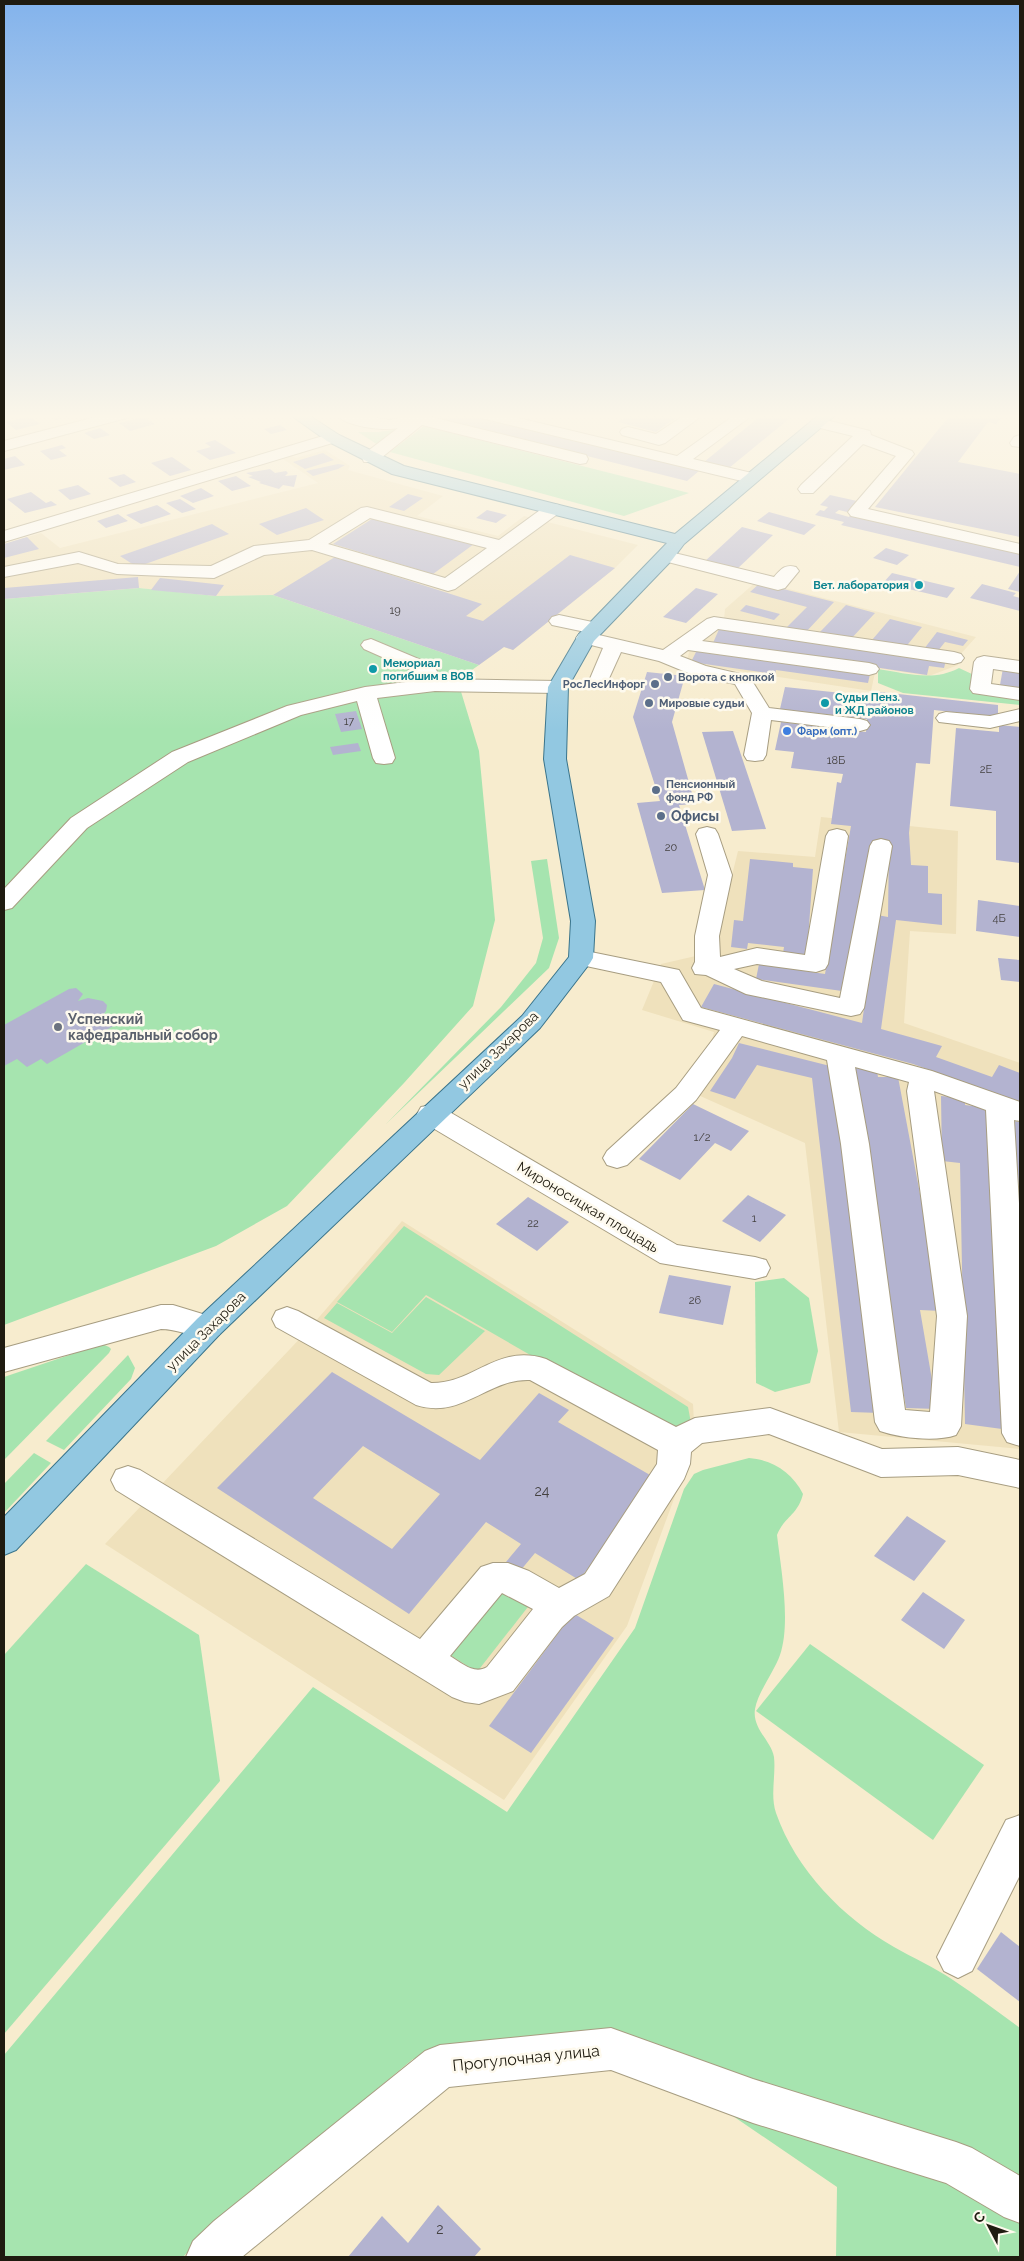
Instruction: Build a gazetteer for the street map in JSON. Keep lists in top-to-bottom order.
{
  "streets": {
    "main road": ["улица Захарова"],
    "street": ["Мироносицкая площадь", "Прогулочная улица"]
  },
  "crossings": [
    ["улица Захарова", "Мироносицкая площадь"]
  ],
  "places": [
    "Вет. лаборатория",
    "Мемориал погибшим в ВОВ",
    "Ворота с кнопкой",
    "РосЛесИнфорг",
    "Мировые судьи",
    "Судьи Пенз. и ЖД районов",
    "Фарм (опт.)",
    "Пенсионный фонд РФ",
    "Офисы",
    "Успенский кафедральный собор"
  ],
  "house_numbers": [
    "19",
    "17",
    "18Б",
    "2Е",
    "20",
    "4Б",
    "1/2",
    "1",
    "22",
    "26",
    "24",
    "2"
  ],
  "north": "top left"
}
